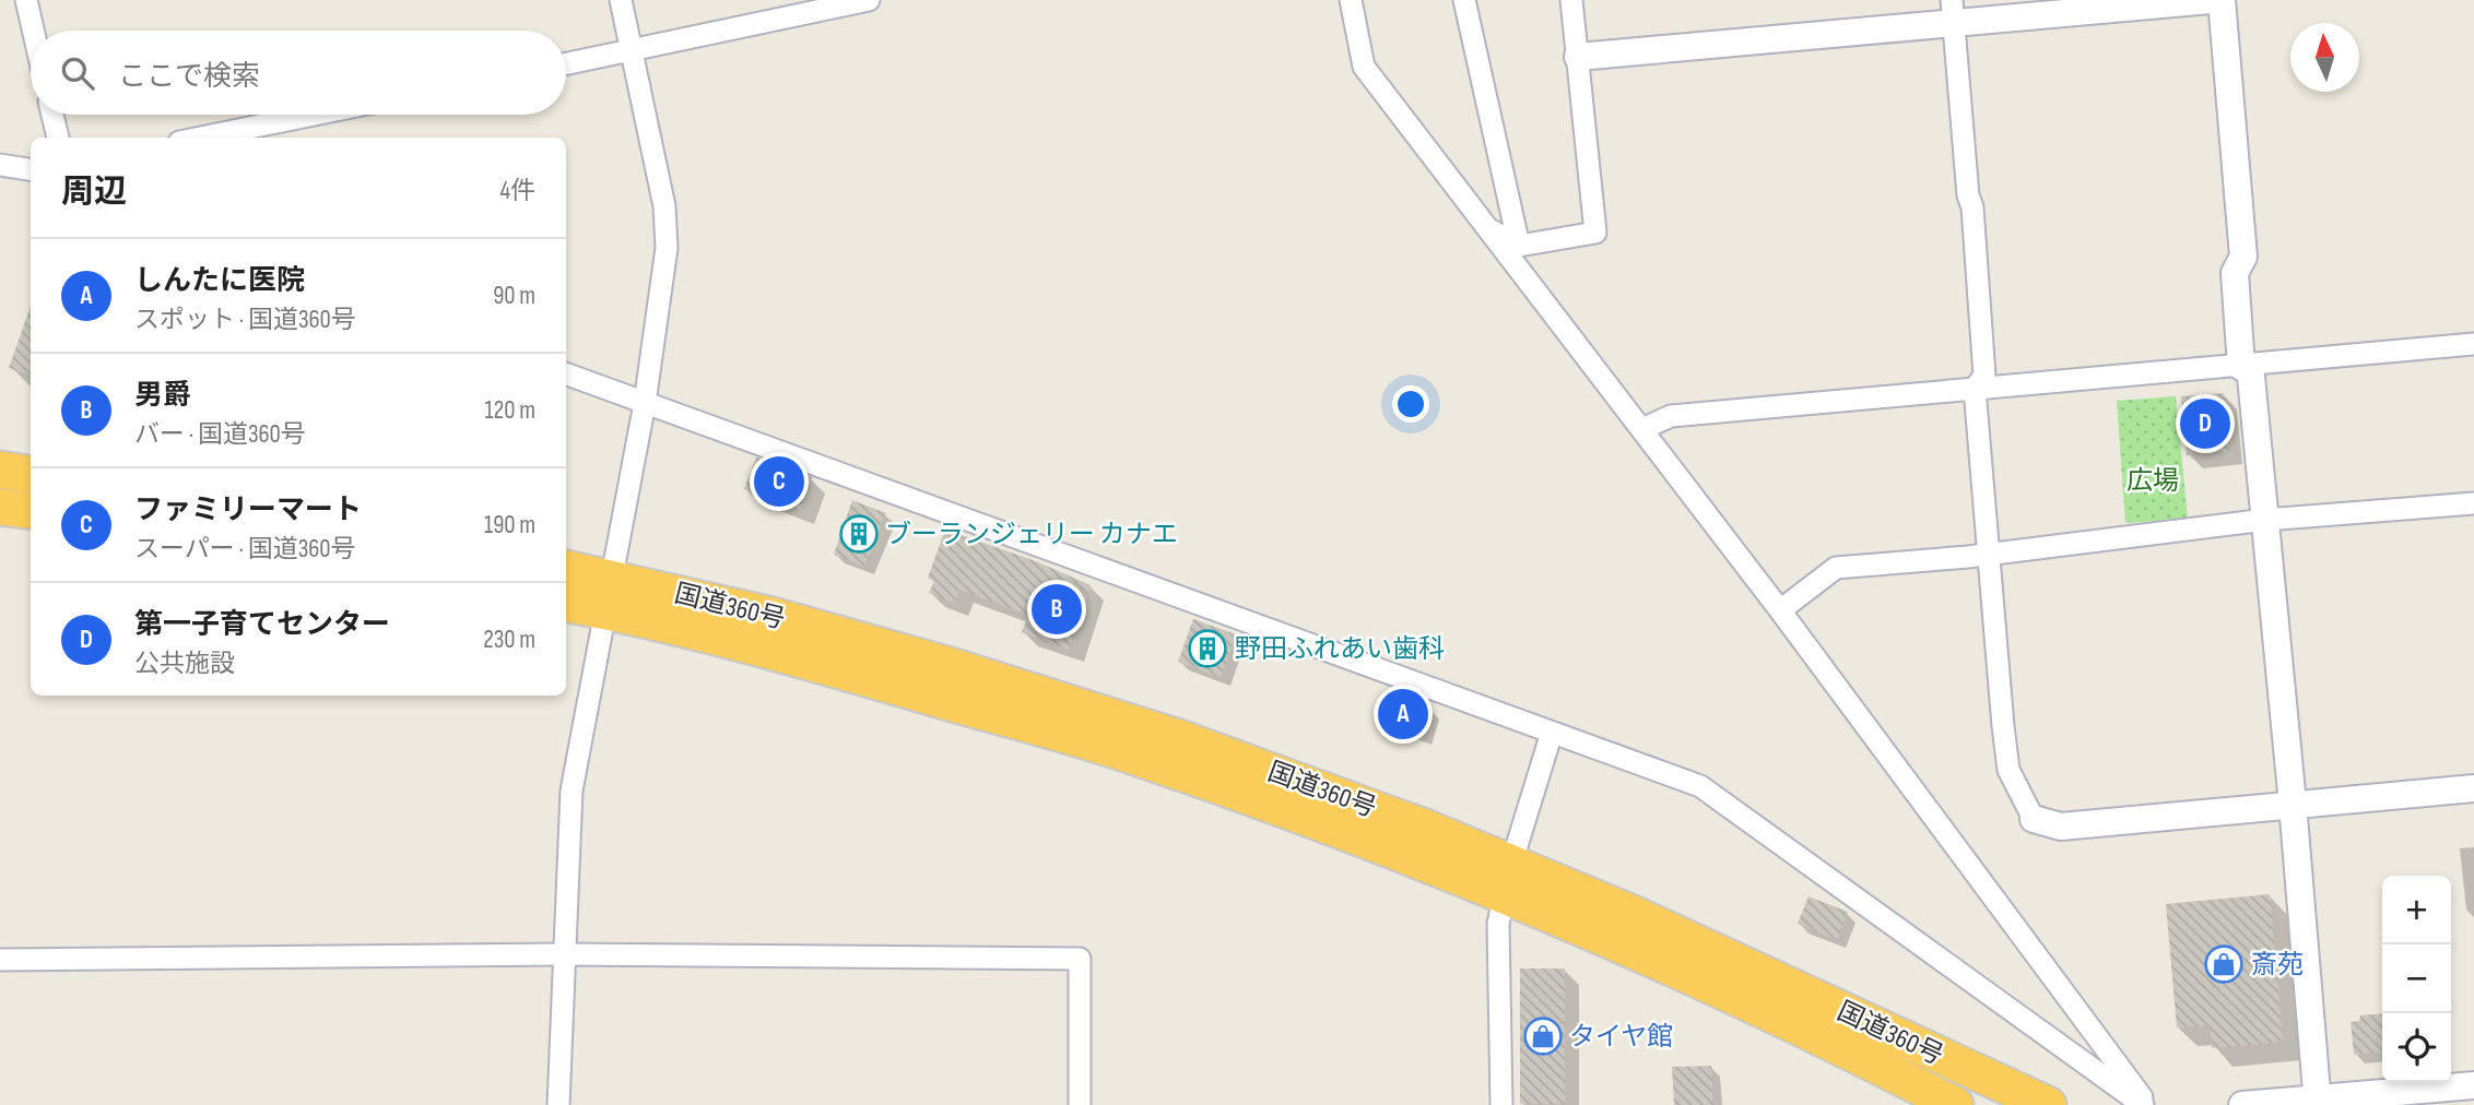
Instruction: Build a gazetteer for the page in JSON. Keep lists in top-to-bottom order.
{
  "streets": {
    "highway": ["国道360号"]
  },
  "parks": ["広場"],
  "places": {
    "building": ["ブーランジェリー カナエ", "野田ふれあい歯科"],
    "shop": ["斎苑", "タイヤ館"]
  },
  "north": "top",
  "page": {
    "search": "ここで検索",
    "heading": ["周辺", "4件"],
    "list": [
      {
        "mark": "A",
        "name": "しんたに医院",
        "note": "スポット · 国道360号",
        "value": "90 m"
      },
      {
        "mark": "B",
        "name": "男爵",
        "note": "バー · 国道360号",
        "value": "120 m"
      },
      {
        "mark": "C",
        "name": "ファミリーマート",
        "note": "スーパー · 国道360号",
        "value": "190 m"
      },
      {
        "mark": "D",
        "name": "第一子育てセンター",
        "note": "公共施設",
        "value": "230 m"
      }
    ],
    "pins": [
      "D",
      "C",
      "B",
      "A"
    ],
    "map_buttons": ["+", "−"]
  }
}
